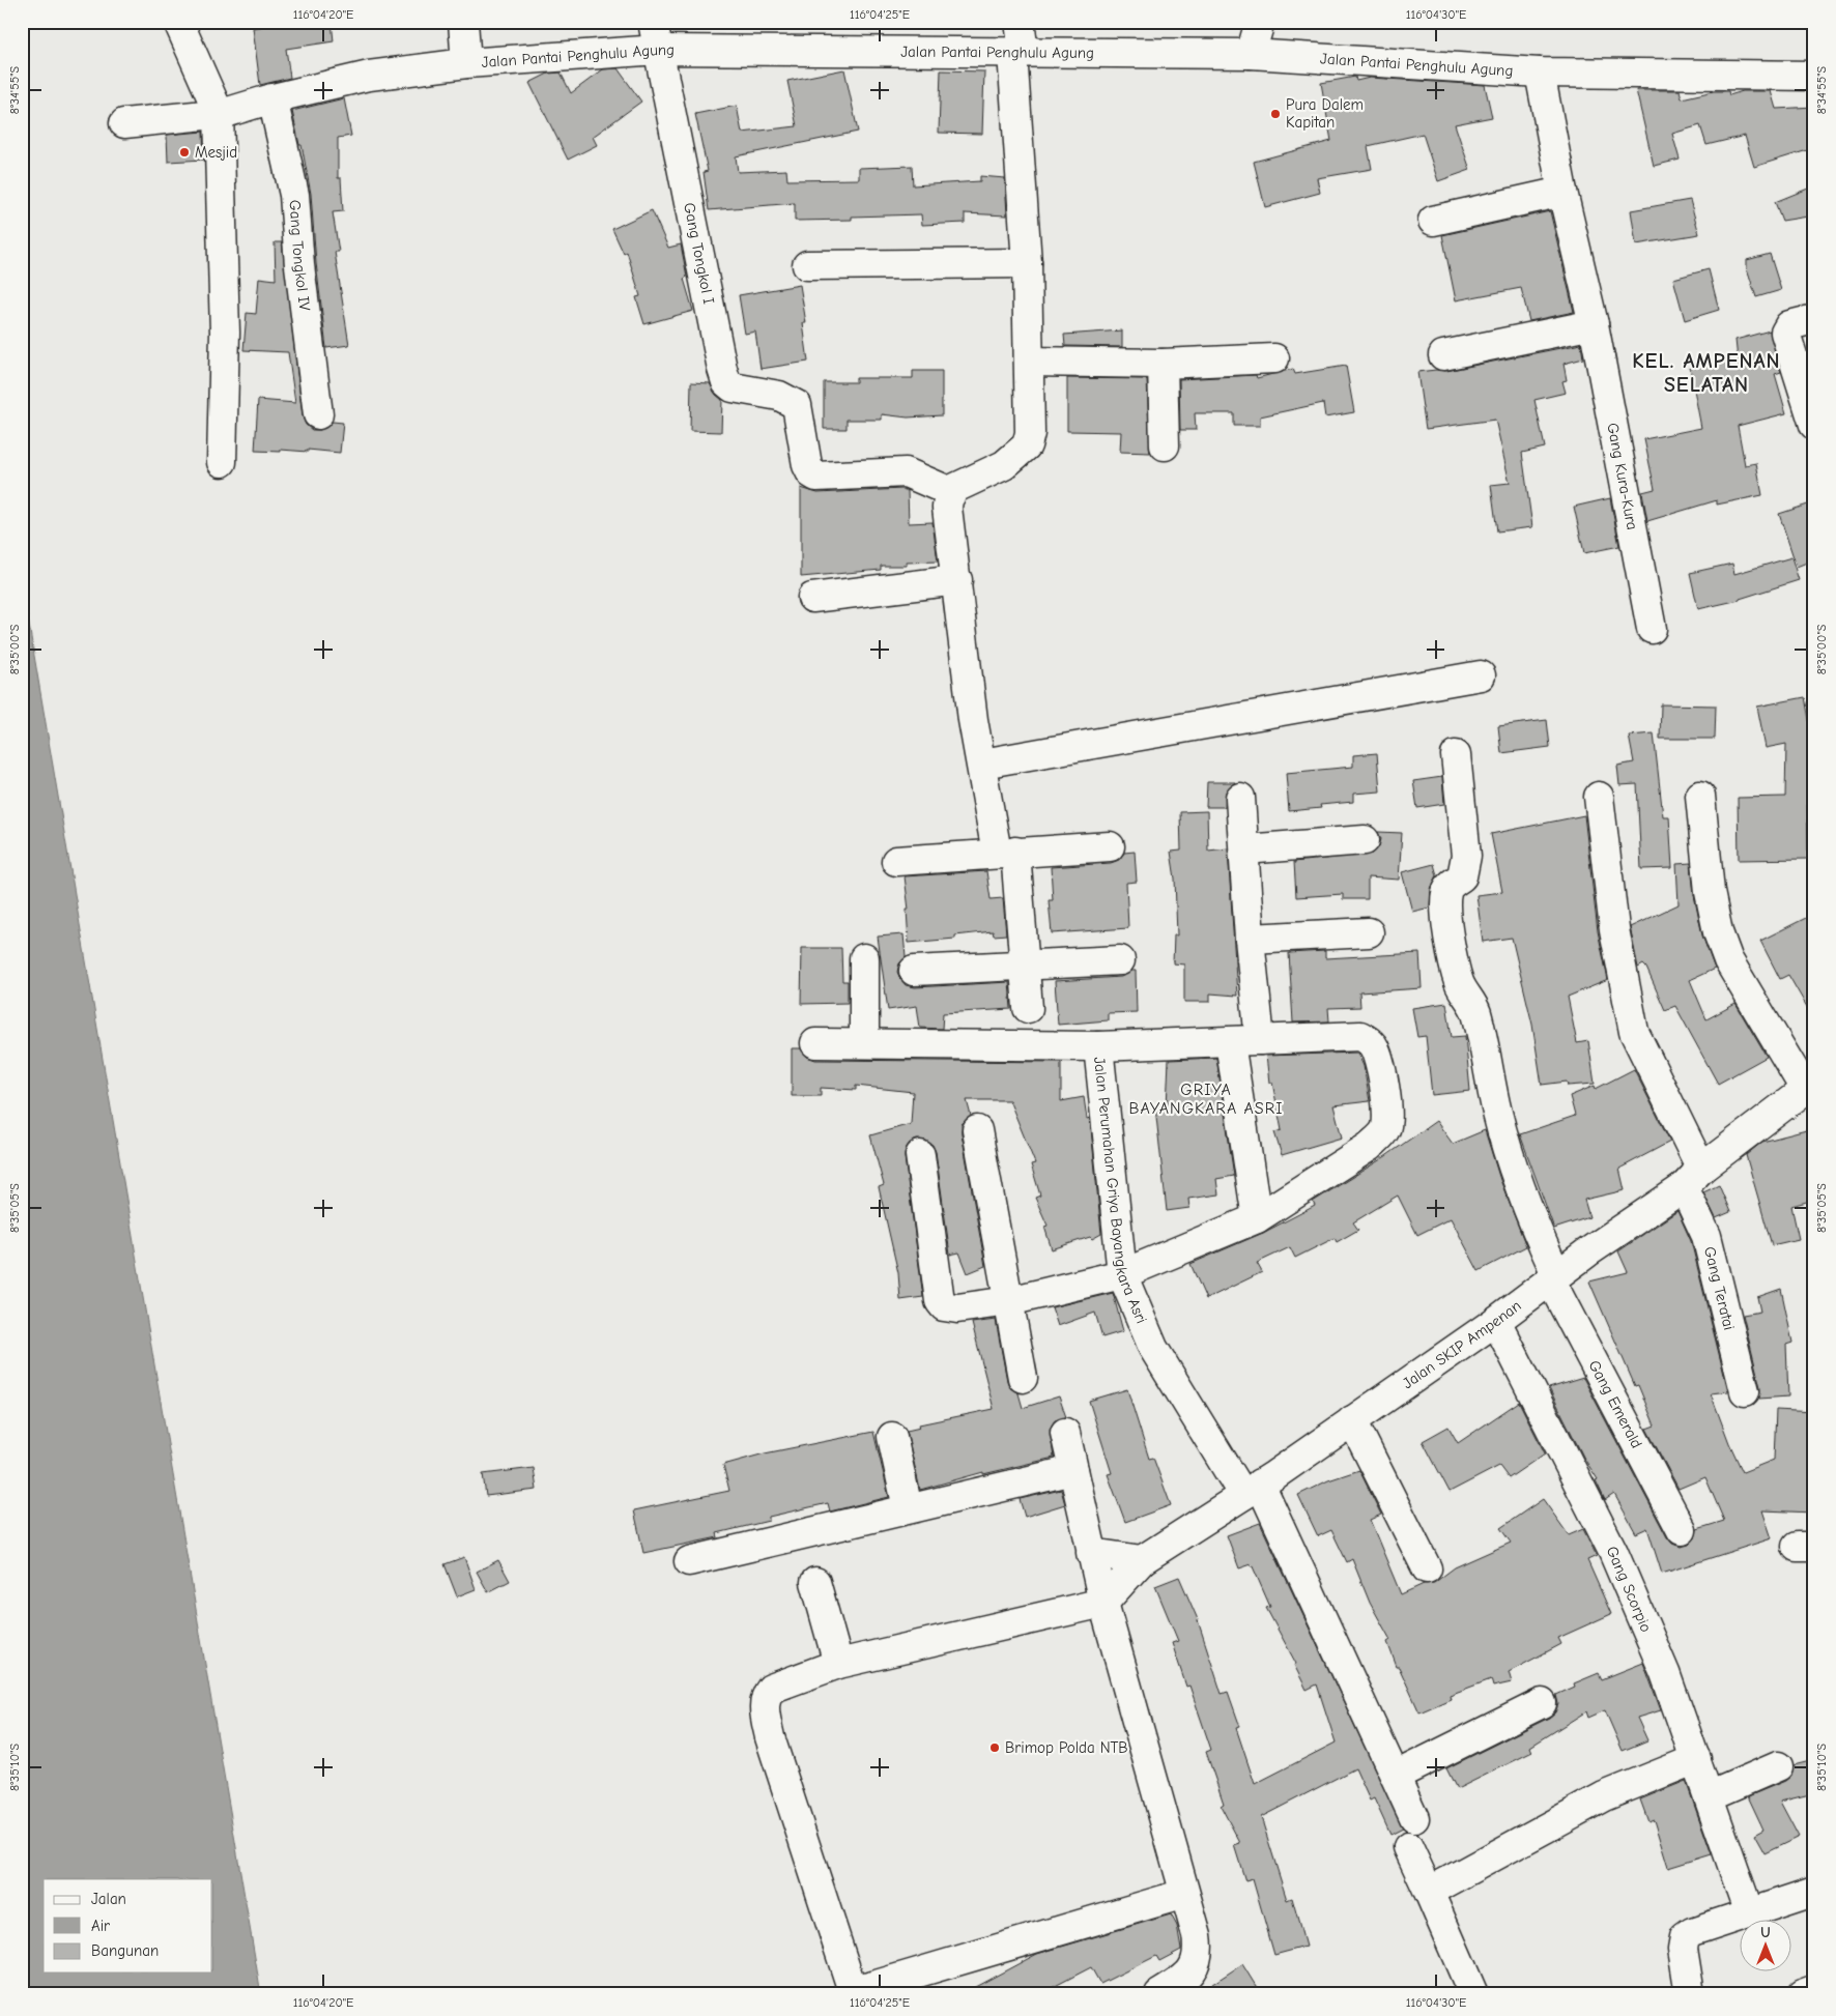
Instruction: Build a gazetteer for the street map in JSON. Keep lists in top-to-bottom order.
{
  "streets": {
    "street": [
      "Jalan Pantai Penghulu Agung",
      "Gang Tongkol I",
      "Gang Tongkol IV",
      "Gang Kura-Kura",
      "Jalan Perumahan Griya Bayangkara Asri",
      "Gang Teratai",
      "Jalan SKIP Ampenan",
      "Gang Emerald",
      "Gang Scorpio"
    ]
  },
  "crossings": [
    ["Jalan Pantai Penghulu Agung", "Gang Tongkol I"],
    ["Jalan Pantai Penghulu Agung", "Gang Tongkol IV"],
    ["Jalan Pantai Penghulu Agung", "Gang Kura-Kura"],
    ["Jalan Perumahan Griya Bayangkara Asri", "Jalan SKIP Ampenan"],
    ["Gang Teratai", "Jalan SKIP Ampenan"],
    ["Jalan SKIP Ampenan", "Gang Emerald"],
    ["Jalan SKIP Ampenan", "Gang Scorpio"]
  ],
  "districts": ["KEL. AMPENAN SELATAN", "GRIYA BAYANGKARA ASRI"],
  "places": ["Pura Dalem Kapitan", "Mesjid", "Brimop Polda NTB"],
  "legend": ["Jalan", "Air", "Bangunan"],
  "north": "top",
  "coordinates": [
    "116°04'20\"E",
    "116°04'25\"E",
    "116°04'30\"E",
    "8°34'55\"S",
    "8°35'00\"S",
    "8°35'05\"S",
    "8°35'10\"S"
  ]
}
